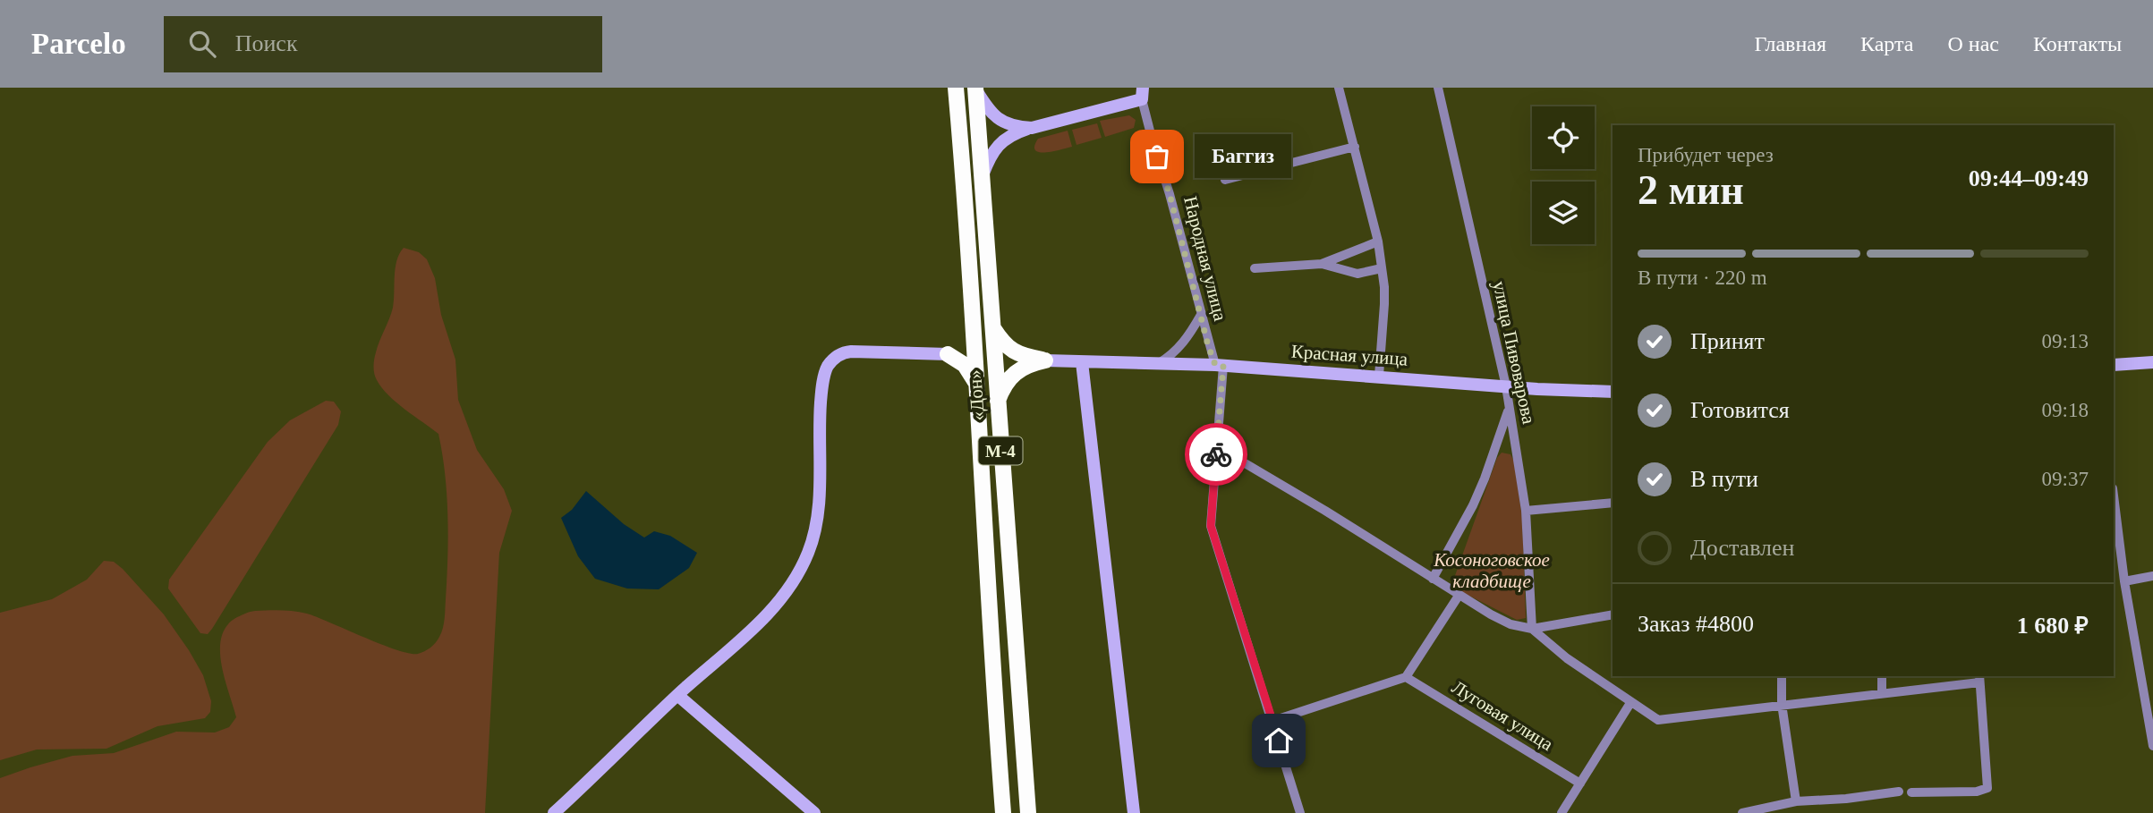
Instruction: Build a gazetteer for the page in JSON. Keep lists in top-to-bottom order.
{
  "streets": {
    "highway": ["«Дон»", "М-4"],
    "main road": ["Красная улица"],
    "street": ["Народная улица", "улица Пивоварова", "Луговая улица"]
  },
  "crossings": [
    ["Народная улица", "Красная улица"],
    ["улица Пивоварова", "Красная улица"]
  ],
  "parks": ["Косоноговское кладбище"],
  "places": ["Баггиз"],
  "page": {
    "header": "Parcelo",
    "search": "Поиск",
    "nav": [
      "Главная",
      "Карта",
      "О нас",
      "Контакты"
    ],
    "heading": ["2 мин", "Прибудет через", "09:44–09:49"],
    "panel": ["Заказ #4800", "1 680 ₽"],
    "bubble": "Баггиз",
    "bar": "В пути · 220 m",
    "list": [
      ["Принят", "09:13"],
      ["Готовится", "09:18"],
      ["В пути", "09:37"],
      "Доставлен"
    ]
  }
}
